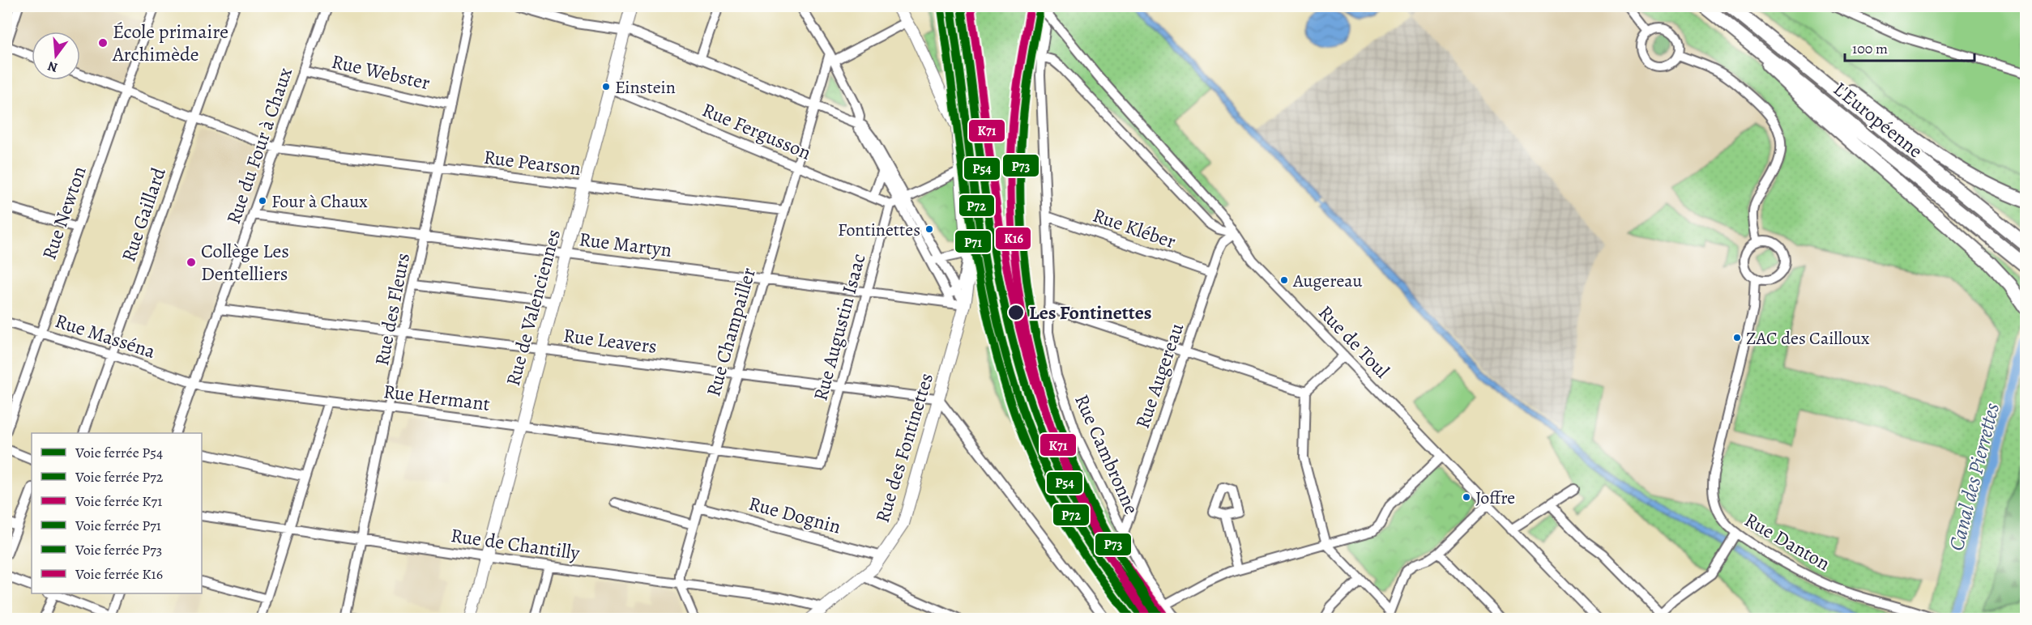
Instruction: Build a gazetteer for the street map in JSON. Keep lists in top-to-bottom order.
{
  "streets": {
    "highway": ["L'Européenne"],
    "main road": ["Rue de Valenciennes", "Rue des Fontinettes"],
    "street": [
      "Rue Webster",
      "Rue Fergusson",
      "Rue du Four à Chaux",
      "Rue Pearson",
      "Rue Newton",
      "Rue Gaillard",
      "Rue Kléber",
      "Rue Martyn",
      "Rue des Fleurs",
      "Rue Augustin Isaac",
      "Rue Champailler",
      "Rue Masséna",
      "Rue Leavers",
      "Rue de Toul",
      "Rue Augereau",
      "Rue Hermant",
      "Rue Cambronne",
      "Rue Dognin",
      "Rue Danton",
      "Rue de Chantilly"
    ]
  },
  "crossings": [
    ["Rue Webster", "Rue du Four à Chaux"],
    ["Rue Webster", "Rue des Fleurs"],
    ["Rue Fergusson", "Rue de Valenciennes"],
    ["Rue Fergusson", "Rue Augustin Isaac"],
    ["Rue Fergusson", "Rue Champailler"],
    ["Rue du Four à Chaux", "Rue Pearson"],
    ["Rue du Four à Chaux", "Rue Martyn"],
    ["Rue du Four à Chaux", "Rue Masséna"],
    ["Rue du Four à Chaux", "Rue Leavers"],
    ["Rue du Four à Chaux", "Rue Hermant"],
    ["Rue Pearson", "Rue Newton"],
    ["Rue Pearson", "Rue Gaillard"],
    ["Rue Pearson", "Rue de Valenciennes"],
    ["Rue Pearson", "Rue des Fleurs"],
    ["Rue Pearson", "Rue Champailler"],
    ["Rue Newton", "Rue Masséna"],
    ["Rue Gaillard", "Rue Masséna"],
    ["Rue Kléber", "Rue Augereau"],
    ["Rue Kléber", "Rue Cambronne"],
    ["Rue Martyn", "Rue de Valenciennes"],
    ["Rue Martyn", "Rue des Fleurs"],
    ["Rue Martyn", "Rue Augustin Isaac"],
    ["Rue Martyn", "Rue Champailler"],
    ["Rue Martyn", "Rue des Fontinettes"],
    ["Rue de Valenciennes", "Rue Leavers"],
    ["Rue de Valenciennes", "Rue Hermant"],
    ["Rue de Valenciennes", "Rue de Chantilly"],
    ["Rue des Fleurs", "Rue Leavers"],
    ["Rue des Fleurs", "Rue Hermant"],
    ["Rue des Fleurs", "Rue de Chantilly"],
    ["Rue Augustin Isaac", "Rue Leavers"],
    ["Rue Augustin Isaac", "Rue Hermant"],
    ["Rue Champailler", "Rue Leavers"],
    ["Rue Champailler", "Rue Hermant"],
    ["Rue Champailler", "Rue Dognin"],
    ["Rue Champailler", "Rue de Chantilly"],
    ["Rue Masséna", "Rue Hermant"],
    ["Rue Leavers", "Rue des Fontinettes"],
    ["Rue de Toul", "Rue Augereau"],
    ["Rue Augereau", "Rue Cambronne"],
    ["Rue des Fontinettes", "Rue Dognin"],
    ["Rue des Fontinettes", "Rue de Chantilly"]
  ],
  "water": ["Canal des Pierrettes"],
  "places": [
    "École primaire Archimède",
    "Einstein",
    "Four à Chaux",
    "Fontinettes",
    "Collège Les Dentelliers",
    "Augereau",
    "Les Fontinettes",
    "ZAC des Cailloux",
    "Joffre"
  ],
  "lines": [
    "rail line P54",
    "rail line K71",
    "rail line P73",
    "rail line K16",
    "rail line P72",
    "rail line P71"
  ],
  "legend": [
    "Voie ferrée P54",
    "Voie ferrée P72",
    "Voie ferrée K71",
    "Voie ferrée P71",
    "Voie ferrée P73",
    "Voie ferrée K16"
  ],
  "scale_bar": "100 m",
  "north": "bottom"
}
